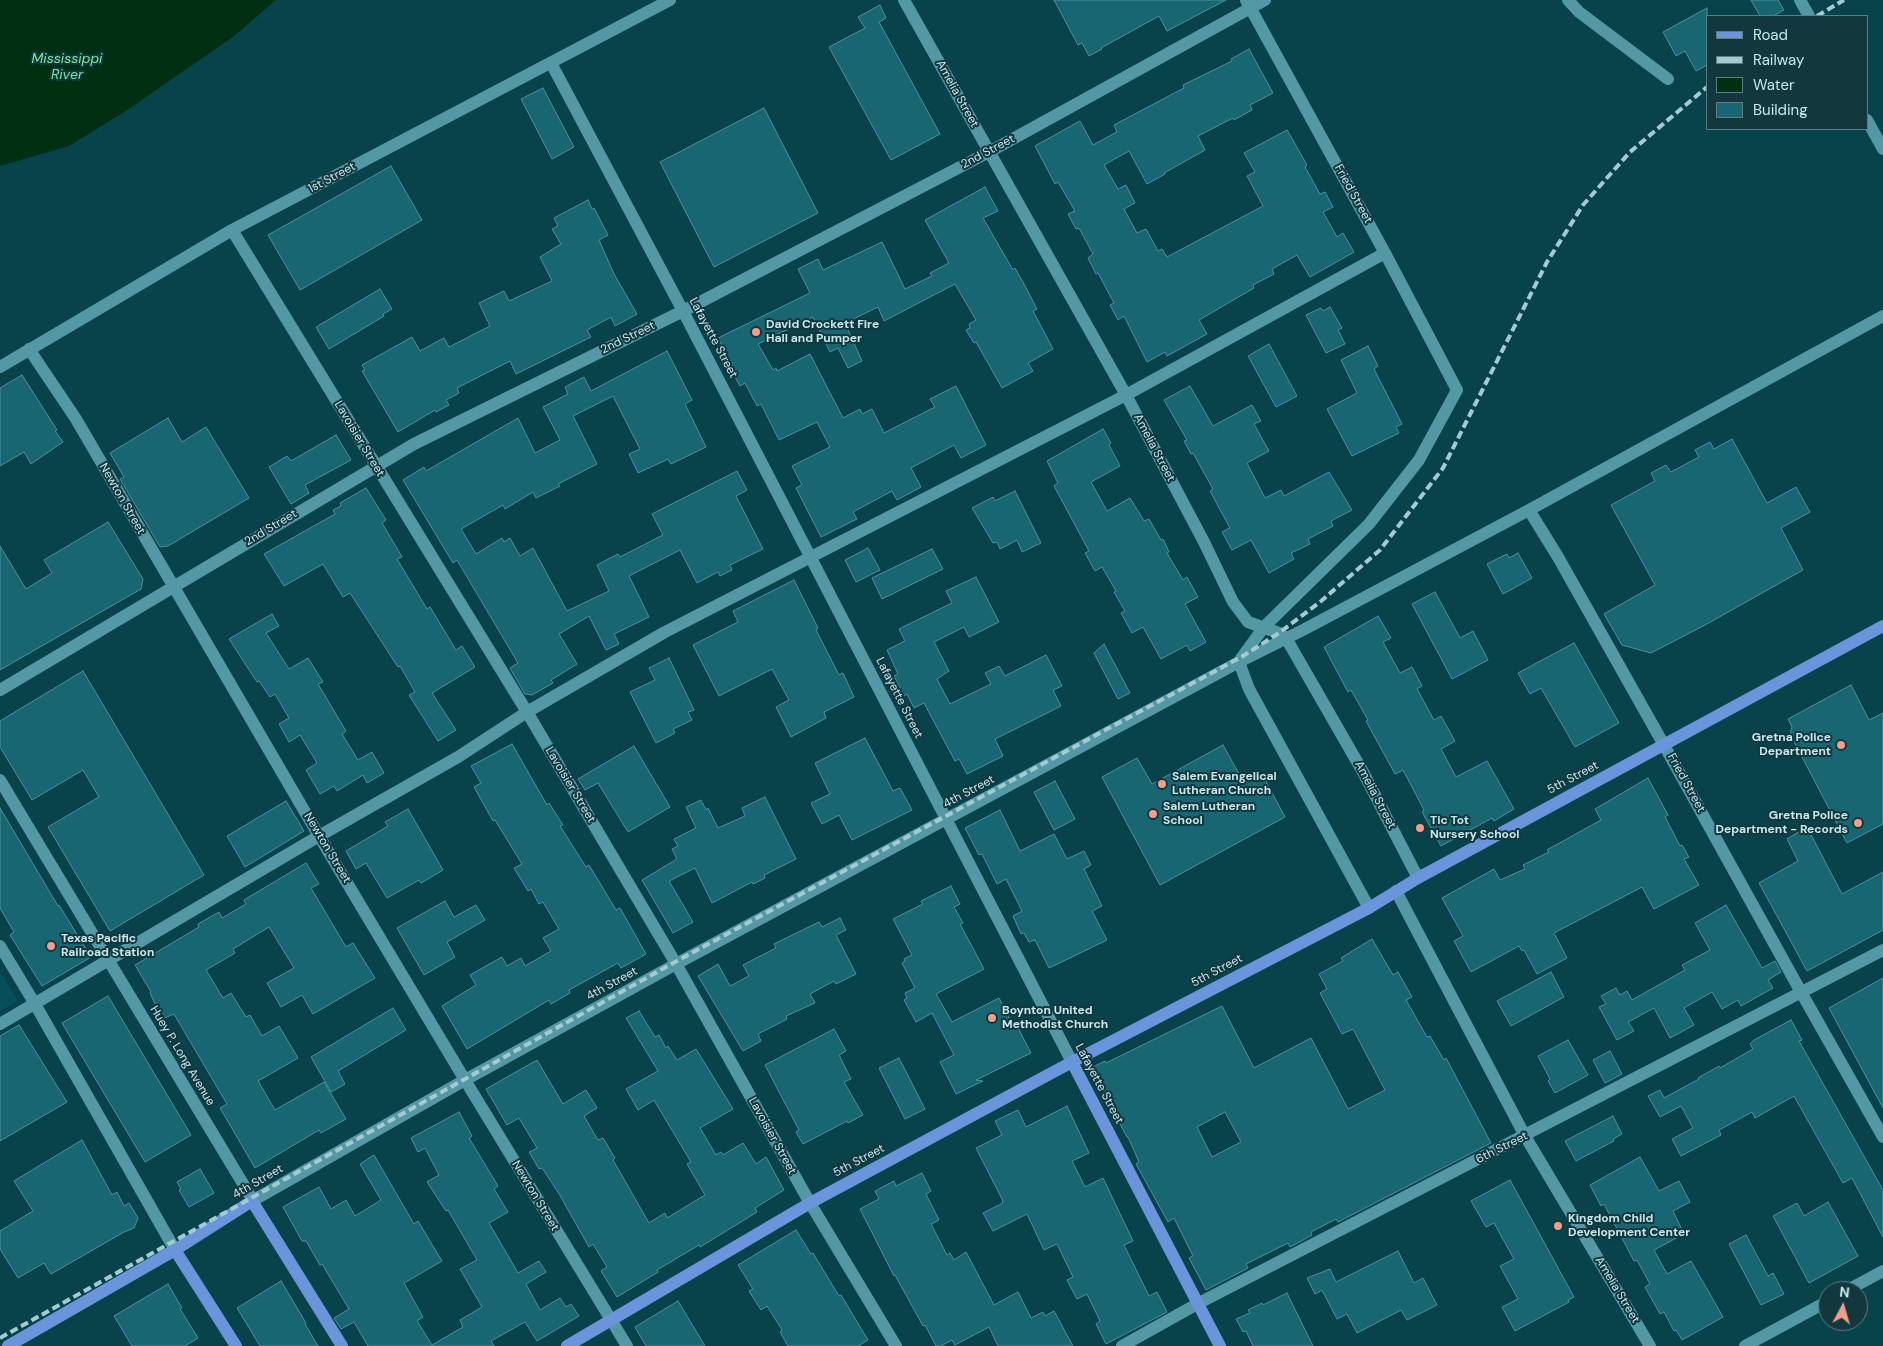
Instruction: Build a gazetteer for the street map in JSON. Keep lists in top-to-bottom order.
{
  "streets": {
    "main road": [
      "Lafayette Street",
      "5th Street",
      "4th Street",
      "Huey P. Long Avenue"
    ],
    "street": [
      "Amelia Street",
      "2nd Street",
      "1st Street",
      "Fried Street",
      "Lavoisier Street",
      "Newton Street",
      "6th Street"
    ]
  },
  "crossings": [
    ["Amelia Street", "2nd Street"],
    ["Amelia Street", "Fried Street"],
    ["Amelia Street", "5th Street"],
    ["Amelia Street", "4th Street"],
    ["Amelia Street", "6th Street"],
    ["2nd Street", "Fried Street"],
    ["2nd Street", "Lafayette Street"],
    ["2nd Street", "Lavoisier Street"],
    ["2nd Street", "Newton Street"],
    ["1st Street", "Lafayette Street"],
    ["1st Street", "Lavoisier Street"],
    ["1st Street", "Newton Street"],
    ["Fried Street", "5th Street"],
    ["Fried Street", "4th Street"],
    ["Fried Street", "6th Street"],
    ["Lafayette Street", "5th Street"],
    ["Lafayette Street", "4th Street"],
    ["Lafayette Street", "6th Street"],
    ["Lavoisier Street", "5th Street"],
    ["Lavoisier Street", "4th Street"],
    ["Newton Street", "5th Street"],
    ["Newton Street", "4th Street"],
    ["4th Street", "Huey P. Long Avenue"]
  ],
  "water": ["Mississippi River"],
  "places": [
    "David Crockett Fire Hall and Pumper",
    "Gretna Police Department",
    "Salem Evangelical Lutheran Church",
    "Salem Lutheran School",
    "Gretna Police Department - Records",
    "Tic Tot Nursery School",
    "Texas Pacific Railroad Station",
    "Boynton United Methodist Church",
    "Kingdom Child Development Center"
  ],
  "legend": [
    "Road",
    "Railway",
    "Water",
    "Building"
  ],
  "north": "top"
}
